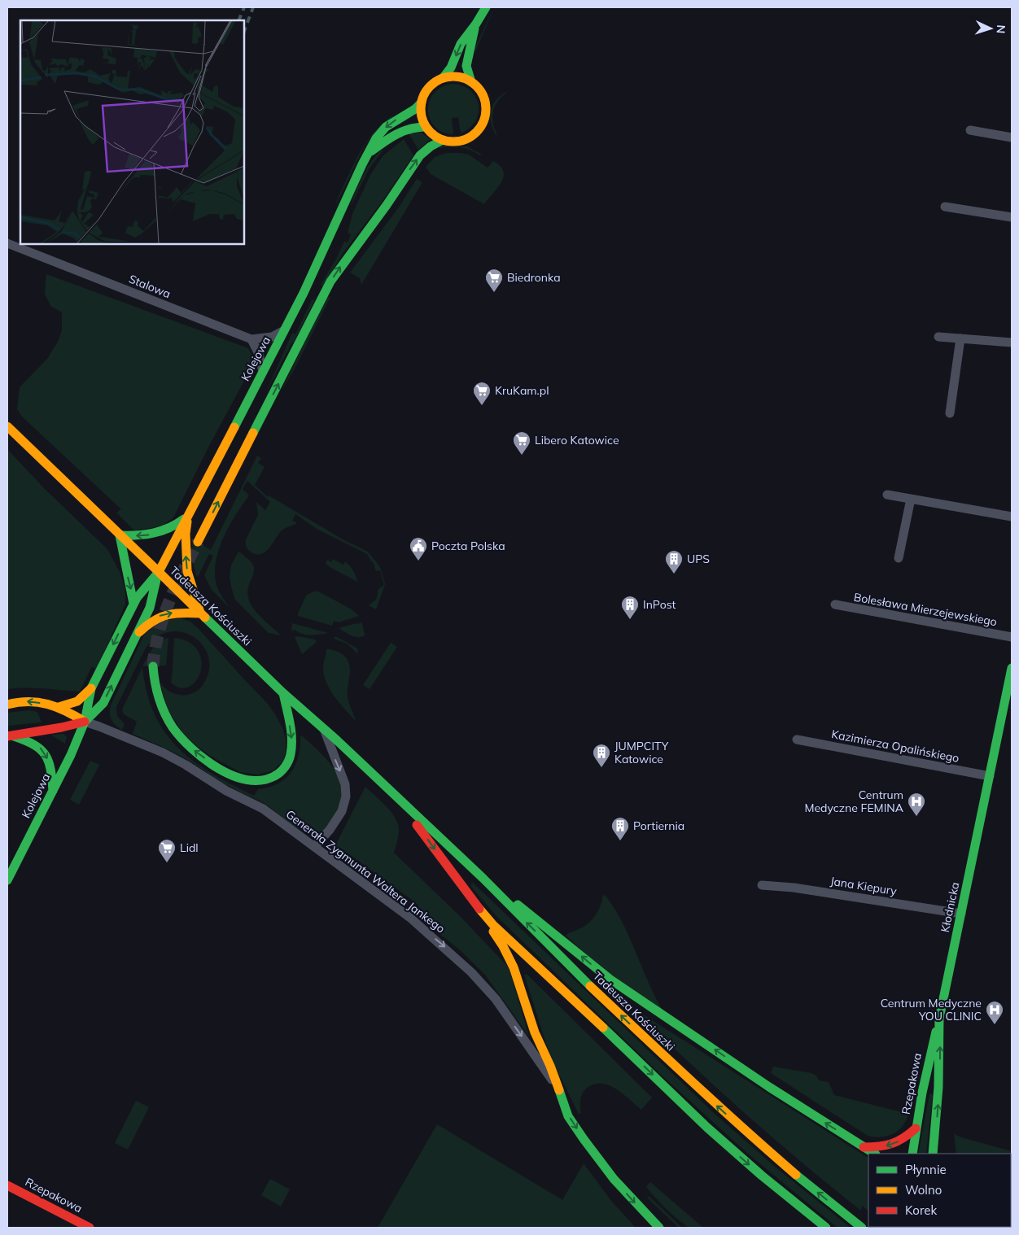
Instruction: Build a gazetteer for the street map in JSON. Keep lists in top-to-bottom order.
{
  "streets": {
    "main road": [
      "Kolejowa",
      "Tadeusza Kościuszki",
      "Generała Zygmunta Waltera Jankego",
      "Kłodnicka",
      "Rzepakowa"
    ],
    "street": [
      "Stalowa",
      "Bolesława Mierzejewskiego",
      "Kazimierza Opalińskiego",
      "Jana Kiepury"
    ]
  },
  "crossings": [
    ["Kolejowa", "Tadeusza Kościuszki"],
    ["Kolejowa", "Generała Zygmunta Waltera Jankego"],
    ["Kazimierza Opalińskiego", "Kłodnicka"],
    ["Jana Kiepury", "Kłodnicka"],
    ["Kłodnicka", "Rzepakowa"]
  ],
  "places": {
    "supermarket": [
      "Biedronka",
      "KruKam.pl",
      "Libero Katowice",
      "Lidl"
    ],
    "public building": ["Poczta Polska"],
    "building": [
      "UPS",
      "InPost",
      "JUMPCITY Katowice",
      "Portiernia"
    ],
    "hospital": ["Centrum Medyczne FEMINA", "Centrum Medyczne YOU CLINIC"]
  },
  "legend": ["Płynnie", "Wolno", "Korek"],
  "north": "right"
}
